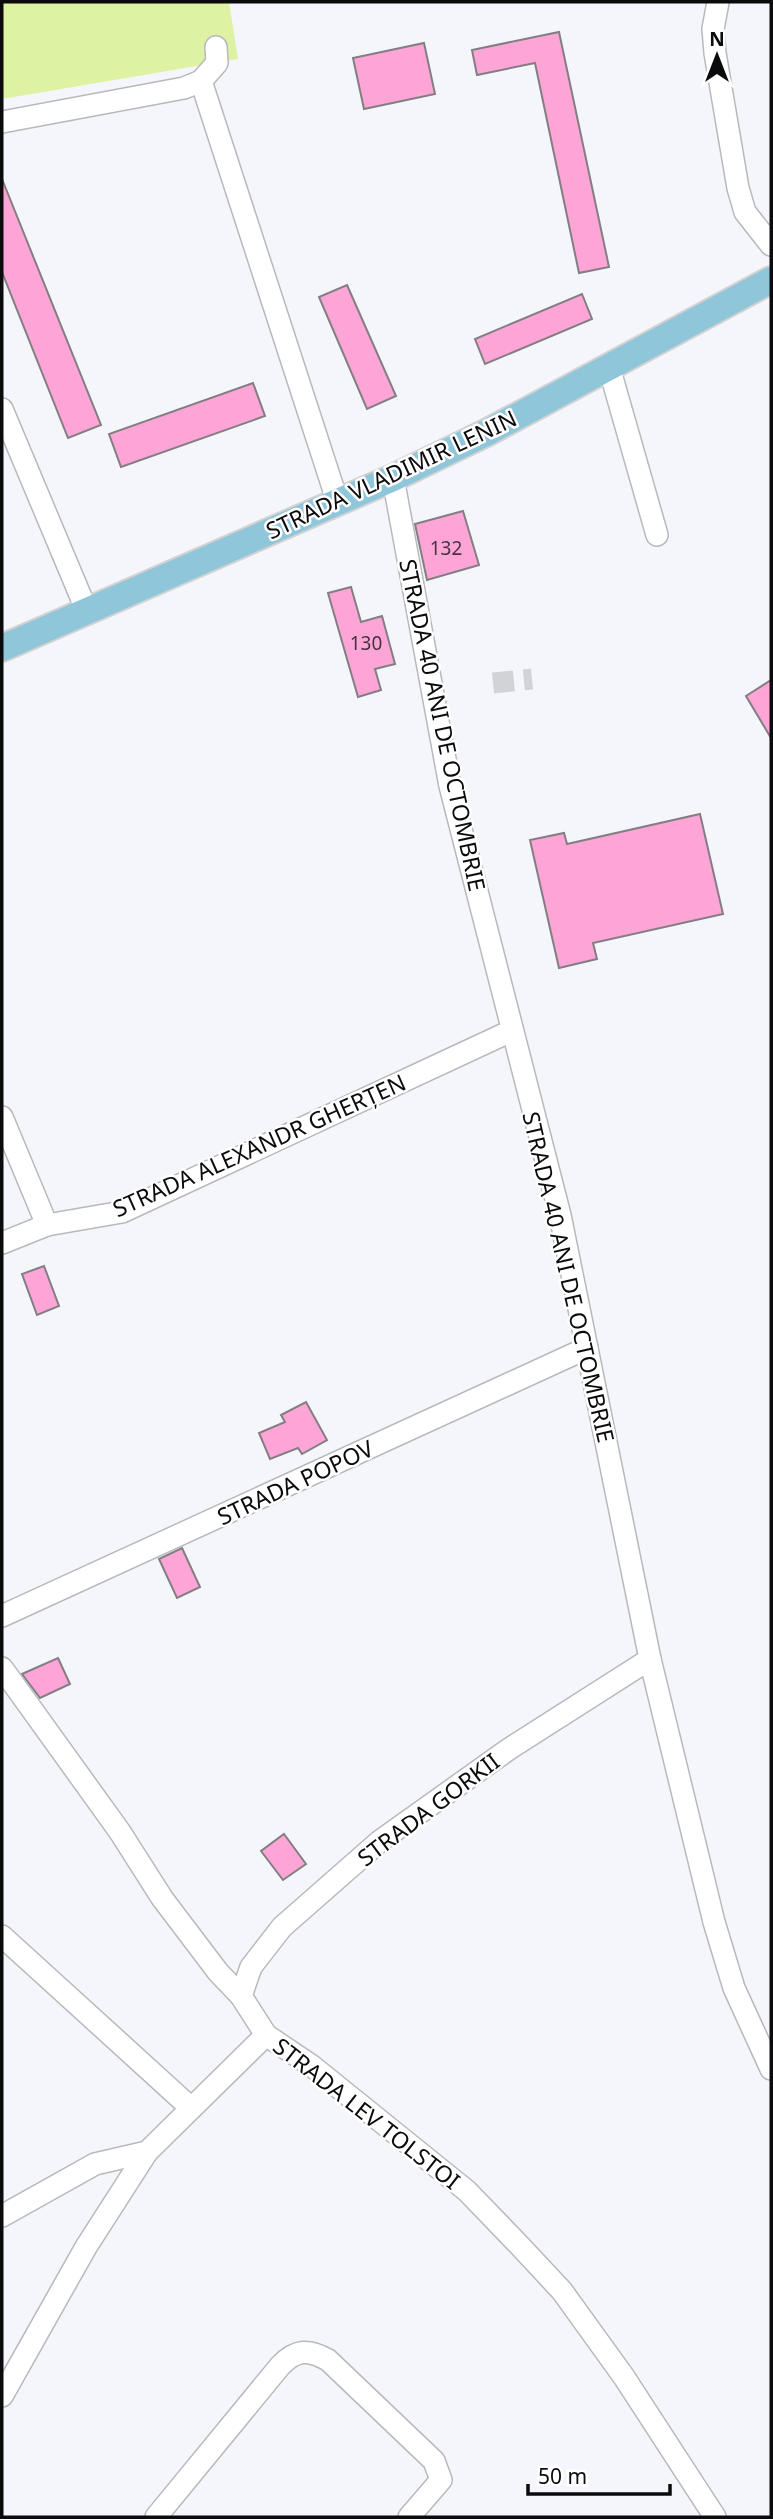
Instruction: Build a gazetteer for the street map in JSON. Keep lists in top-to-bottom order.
{
  "streets": {
    "main road": ["STRADA VLADIMIR LENIN"],
    "street": [
      "STRADA 40 ANI DE OCTOMBRIE",
      "STRADA ALEXANDR GHERȚEN",
      "STRADA POPOV",
      "STRADA GORKII",
      "STRADA LEV TOLSTOI"
    ]
  },
  "crossings": [
    ["STRADA VLADIMIR LENIN", "STRADA 40 ANI DE OCTOMBRIE"],
    ["STRADA 40 ANI DE OCTOMBRIE", "STRADA ALEXANDR GHERȚEN"],
    ["STRADA 40 ANI DE OCTOMBRIE", "STRADA POPOV"],
    ["STRADA 40 ANI DE OCTOMBRIE", "STRADA GORKII"],
    ["STRADA GORKII", "STRADA LEV TOLSTOI"]
  ],
  "house_numbers": ["132", "130"],
  "scale_bar": "50 m",
  "north": "top"
}
